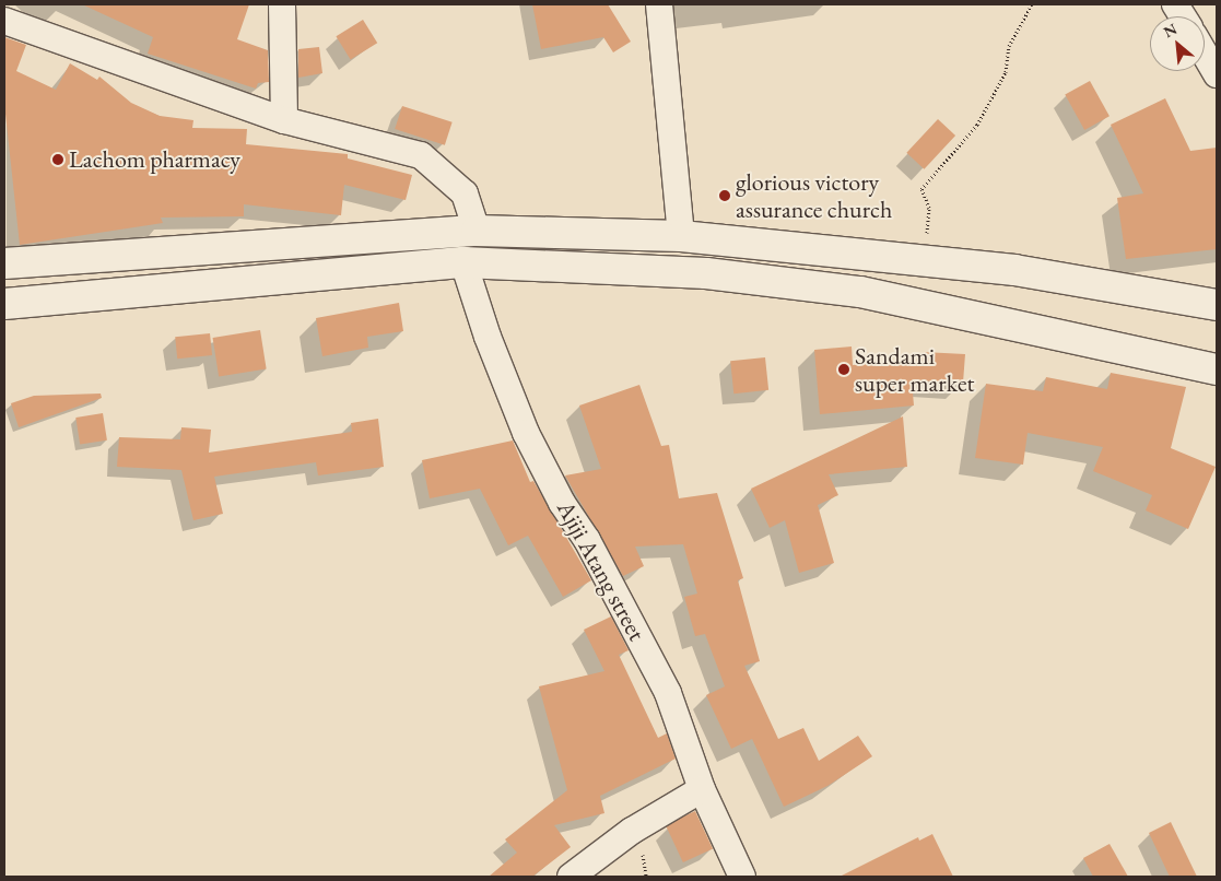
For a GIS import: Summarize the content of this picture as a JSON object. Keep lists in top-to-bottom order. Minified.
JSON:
{"streets":{"street":["Ajiji Atang street"]},"places":["Lachom pharmacy","glorious victory assurance church","Sandami super market"],"north":"top left"}
